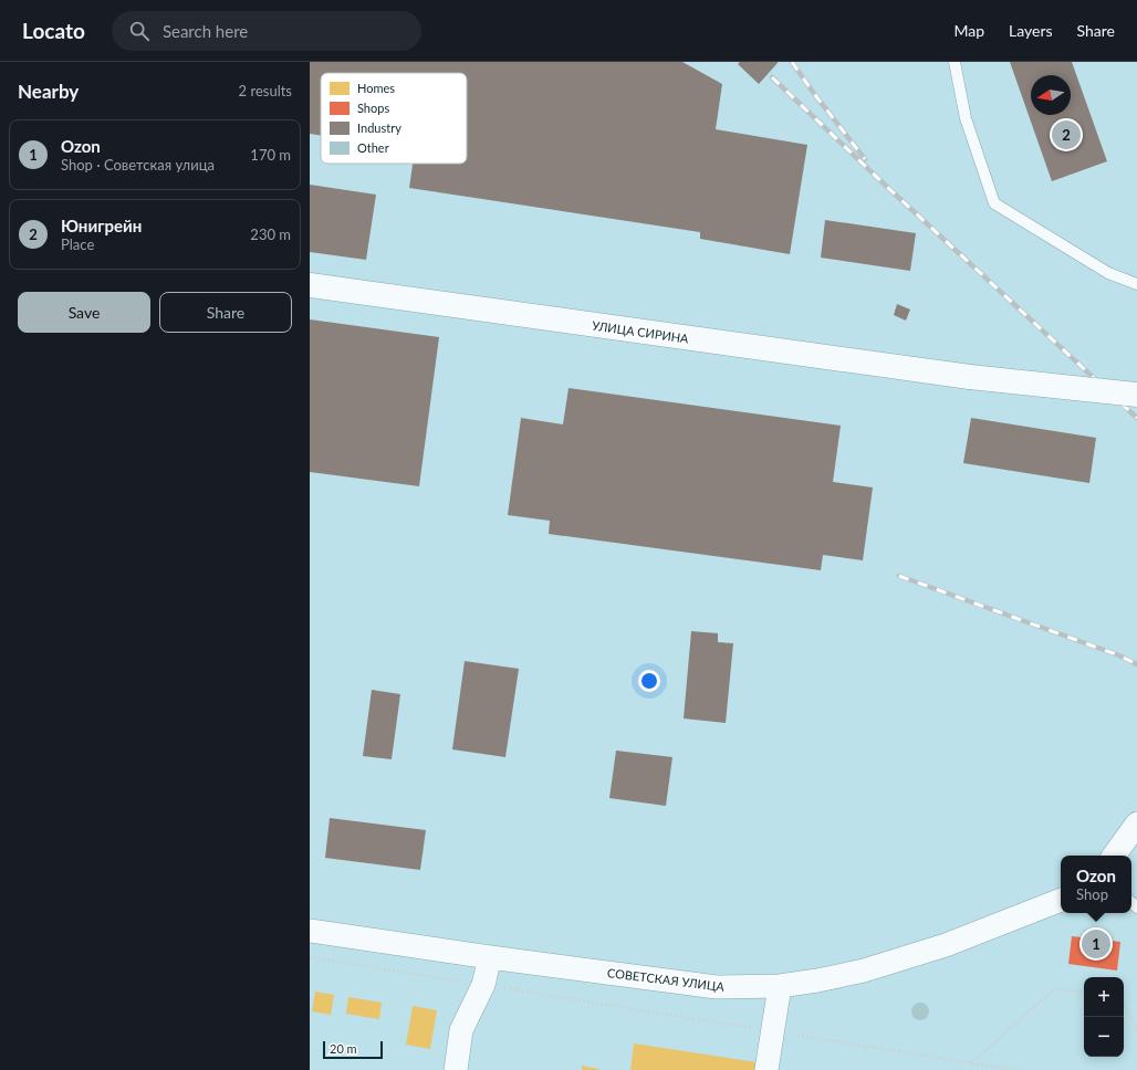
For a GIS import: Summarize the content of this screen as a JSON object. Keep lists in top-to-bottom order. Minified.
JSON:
{"streets":{"street":["УЛИЦА СИРИНА","СОВЕТСКАЯ УЛИЦА"]},"legend":["Homes","Shops","Industry","Other"],"scale_bar":"20 m","north":"left","page":{"header":"Locato","search":"Search here","nav":["Map","Layers","Share"],"heading":["Nearby","2 results"],"pins":["2","1"],"list":[{"mark":"1","name":"Ozon","note":"Shop · Советская улица","value":"170 m"},{"mark":"2","name":"Юнигрейн","note":"Place","value":"230 m"}],"buttons":["Save","Share"],"popup":["Ozon","Shop"],"map_buttons":["+","−"],"scale":"20 m"}}
